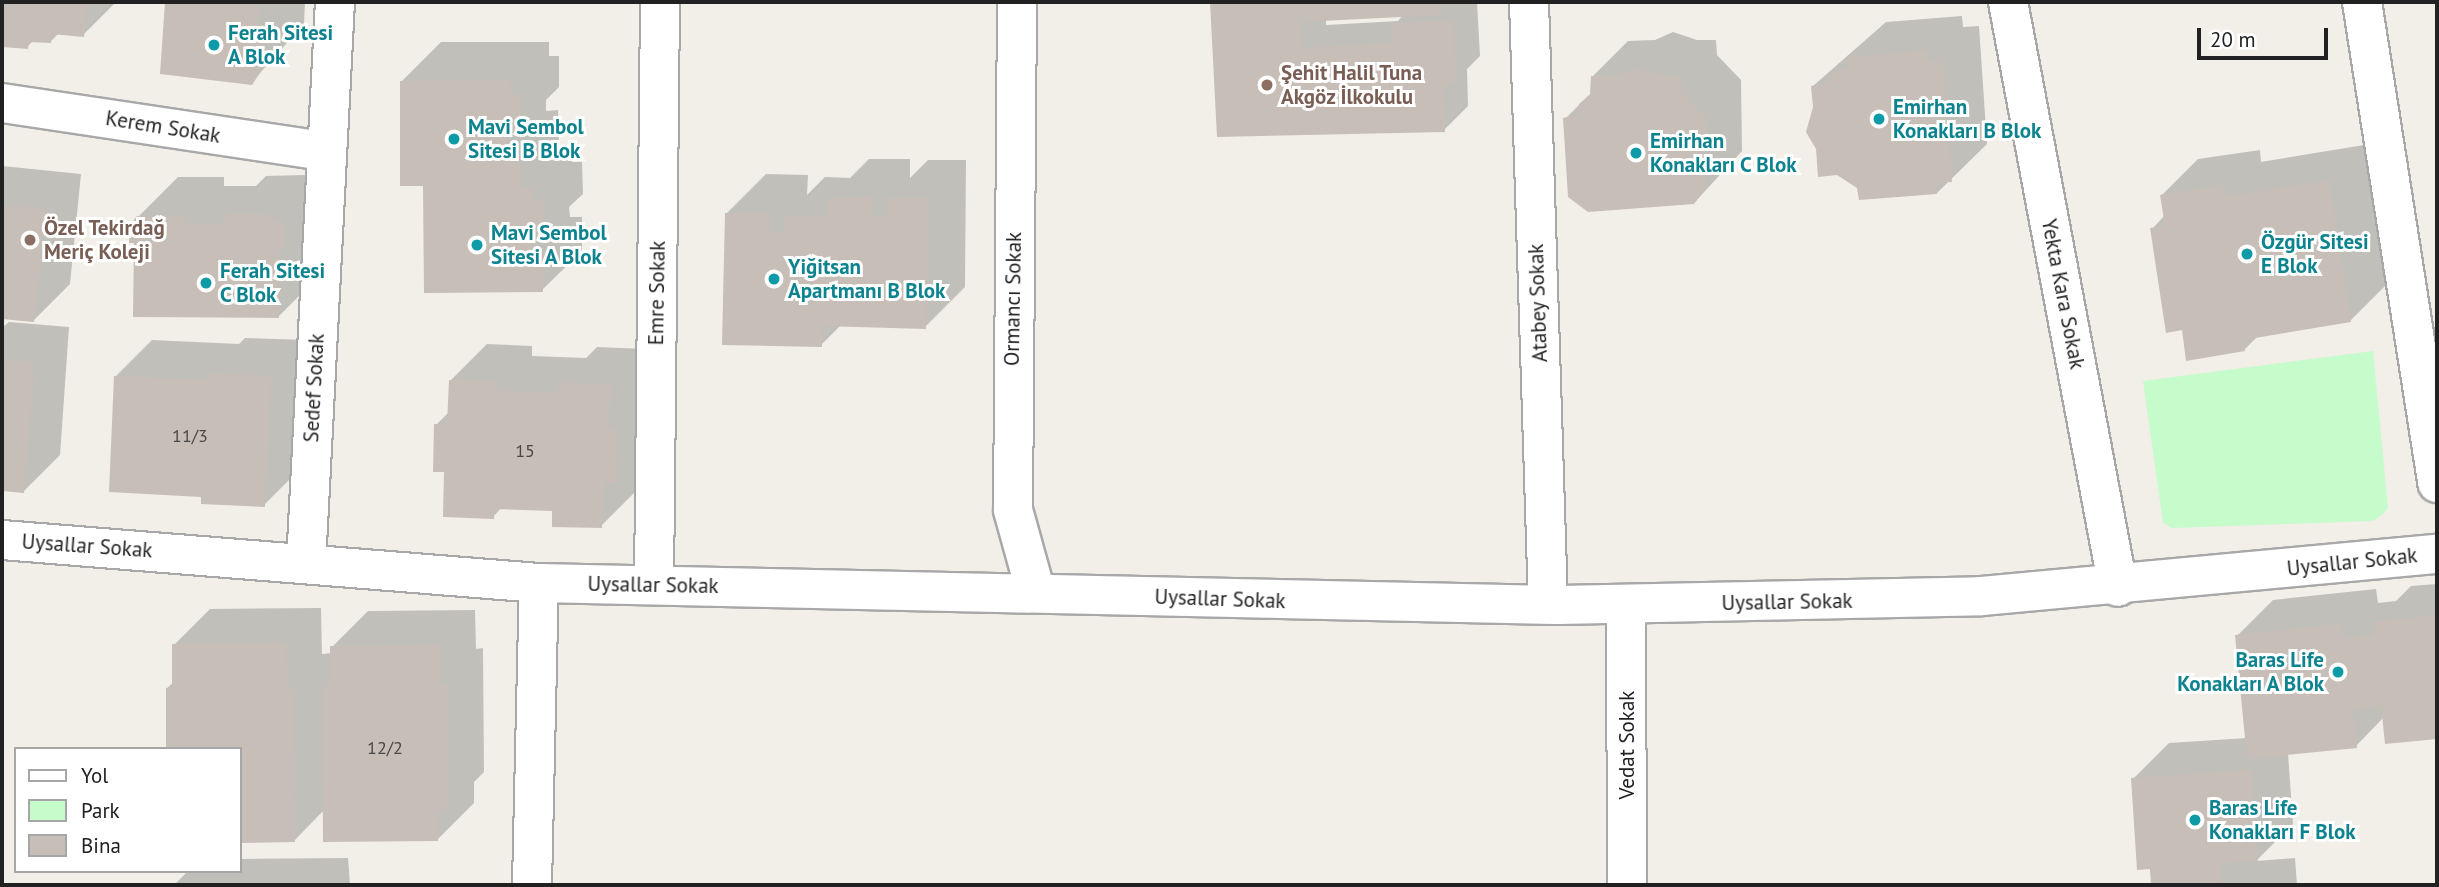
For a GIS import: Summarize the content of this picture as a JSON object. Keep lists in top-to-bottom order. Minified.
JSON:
{"streets":{"street":["Kerem Sokak","Emre Sokak","Yekta Kara Sokak","Ormancı Sokak","Atabey Sokak","Sedef Sokak","Uysallar Sokak","Vedat Sokak"]},"crossings":[["Kerem Sokak","Sedef Sokak"],["Emre Sokak","Uysallar Sokak"],["Yekta Kara Sokak","Uysallar Sokak"],["Ormancı Sokak","Uysallar Sokak"],["Atabey Sokak","Uysallar Sokak"],["Sedef Sokak","Uysallar Sokak"],["Uysallar Sokak","Vedat Sokak"]],"places":["Ferah Sitesi A Blok","Şehit Halil Tuna Akgöz İlkokulu","Emirhan Konakları B Blok","Mavi Sembol Sitesi B Blok","Emirhan Konakları C Blok","Özel Tekirdağ Meriç Koleji","Mavi Sembol Sitesi A Blok","Özgür Sitesi E Blok","Yiğitsan Apartmanı B Blok","Ferah Sitesi C Blok","Baras Life Konakları A Blok","Baras Life Konakları F Blok"],"house_numbers":["11/3","15","12/2"],"legend":["Yol","Park","Bina"],"scale_bar":"20 m"}
